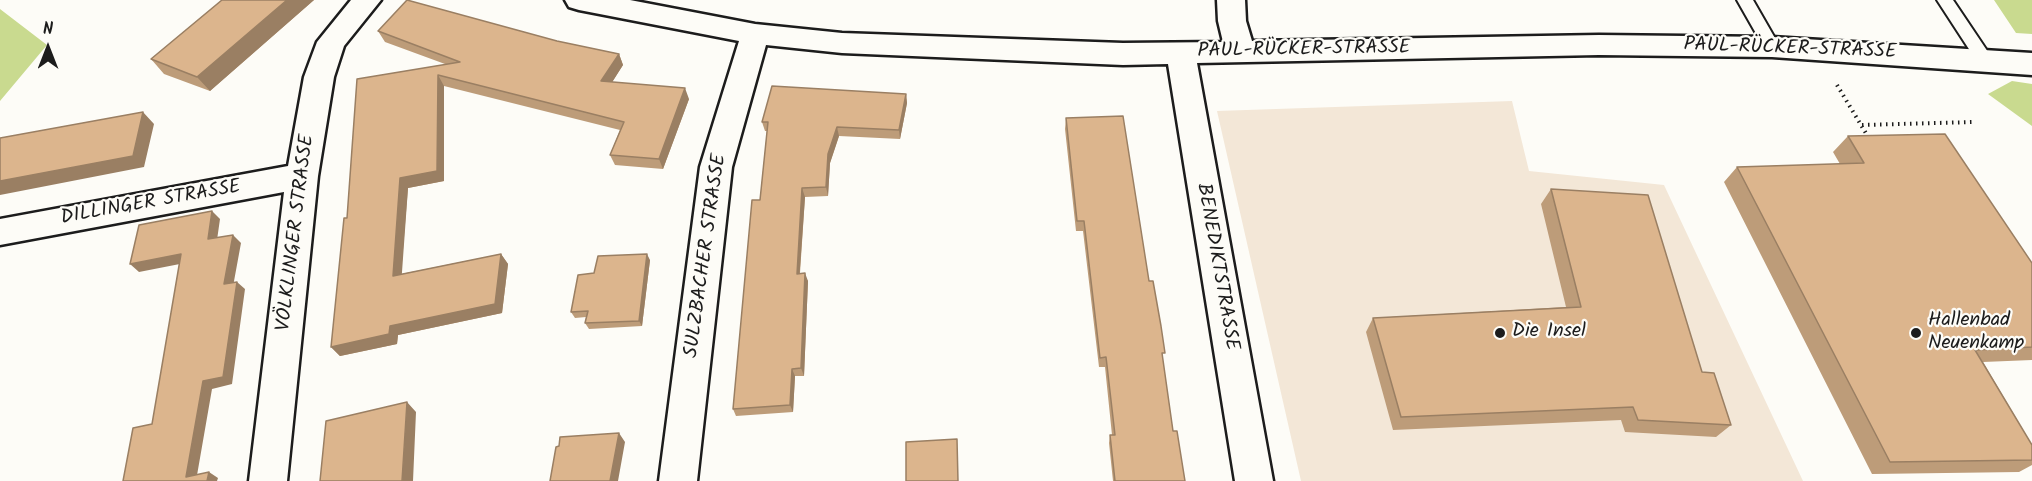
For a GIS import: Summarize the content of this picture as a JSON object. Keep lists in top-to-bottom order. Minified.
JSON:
{"streets":{"street":["PAUL-RÜCKER-STRASSE","DILLINGER STRASSE","VÖLKLINGER STRASSE","SULZBACHER STRASSE","BENEDIKTSTRASSE"]},"crossings":[["PAUL-RÜCKER-STRASSE","SULZBACHER STRASSE"],["PAUL-RÜCKER-STRASSE","BENEDIKTSTRASSE"],["DILLINGER STRASSE","VÖLKLINGER STRASSE"]],"places":["Die Insel","Hallenbad Neuenkamp"],"north":"top"}
